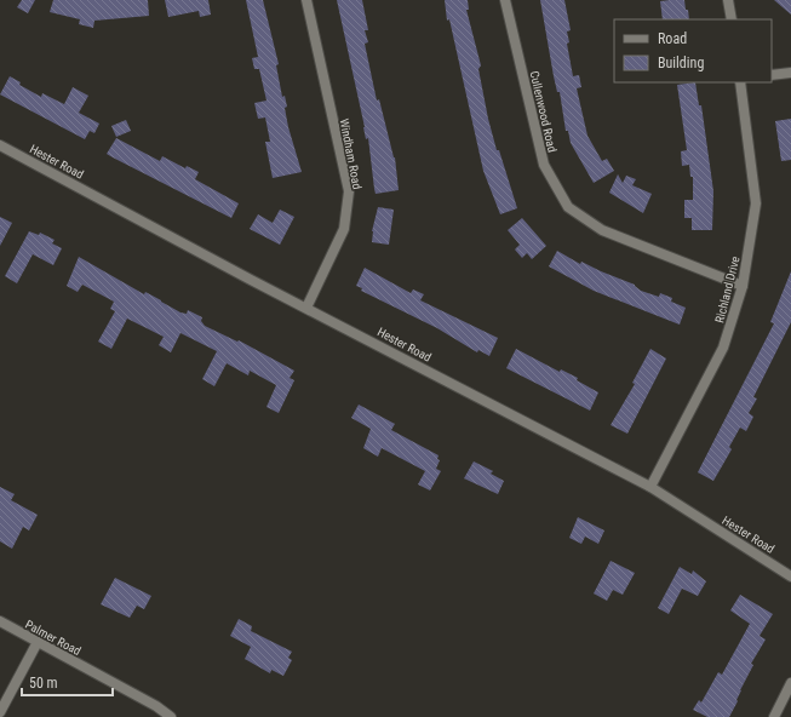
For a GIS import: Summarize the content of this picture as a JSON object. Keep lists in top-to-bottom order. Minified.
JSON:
{"streets":{"street":["Cullenwood Road","Windham Road","Hester Road","Richland Drive","Palmer Road"]},"crossings":[["Cullenwood Road","Richland Drive"],["Windham Road","Hester Road"],["Hester Road","Richland Drive"]],"legend":["Road","Building"],"scale_bar":"50 m"}
